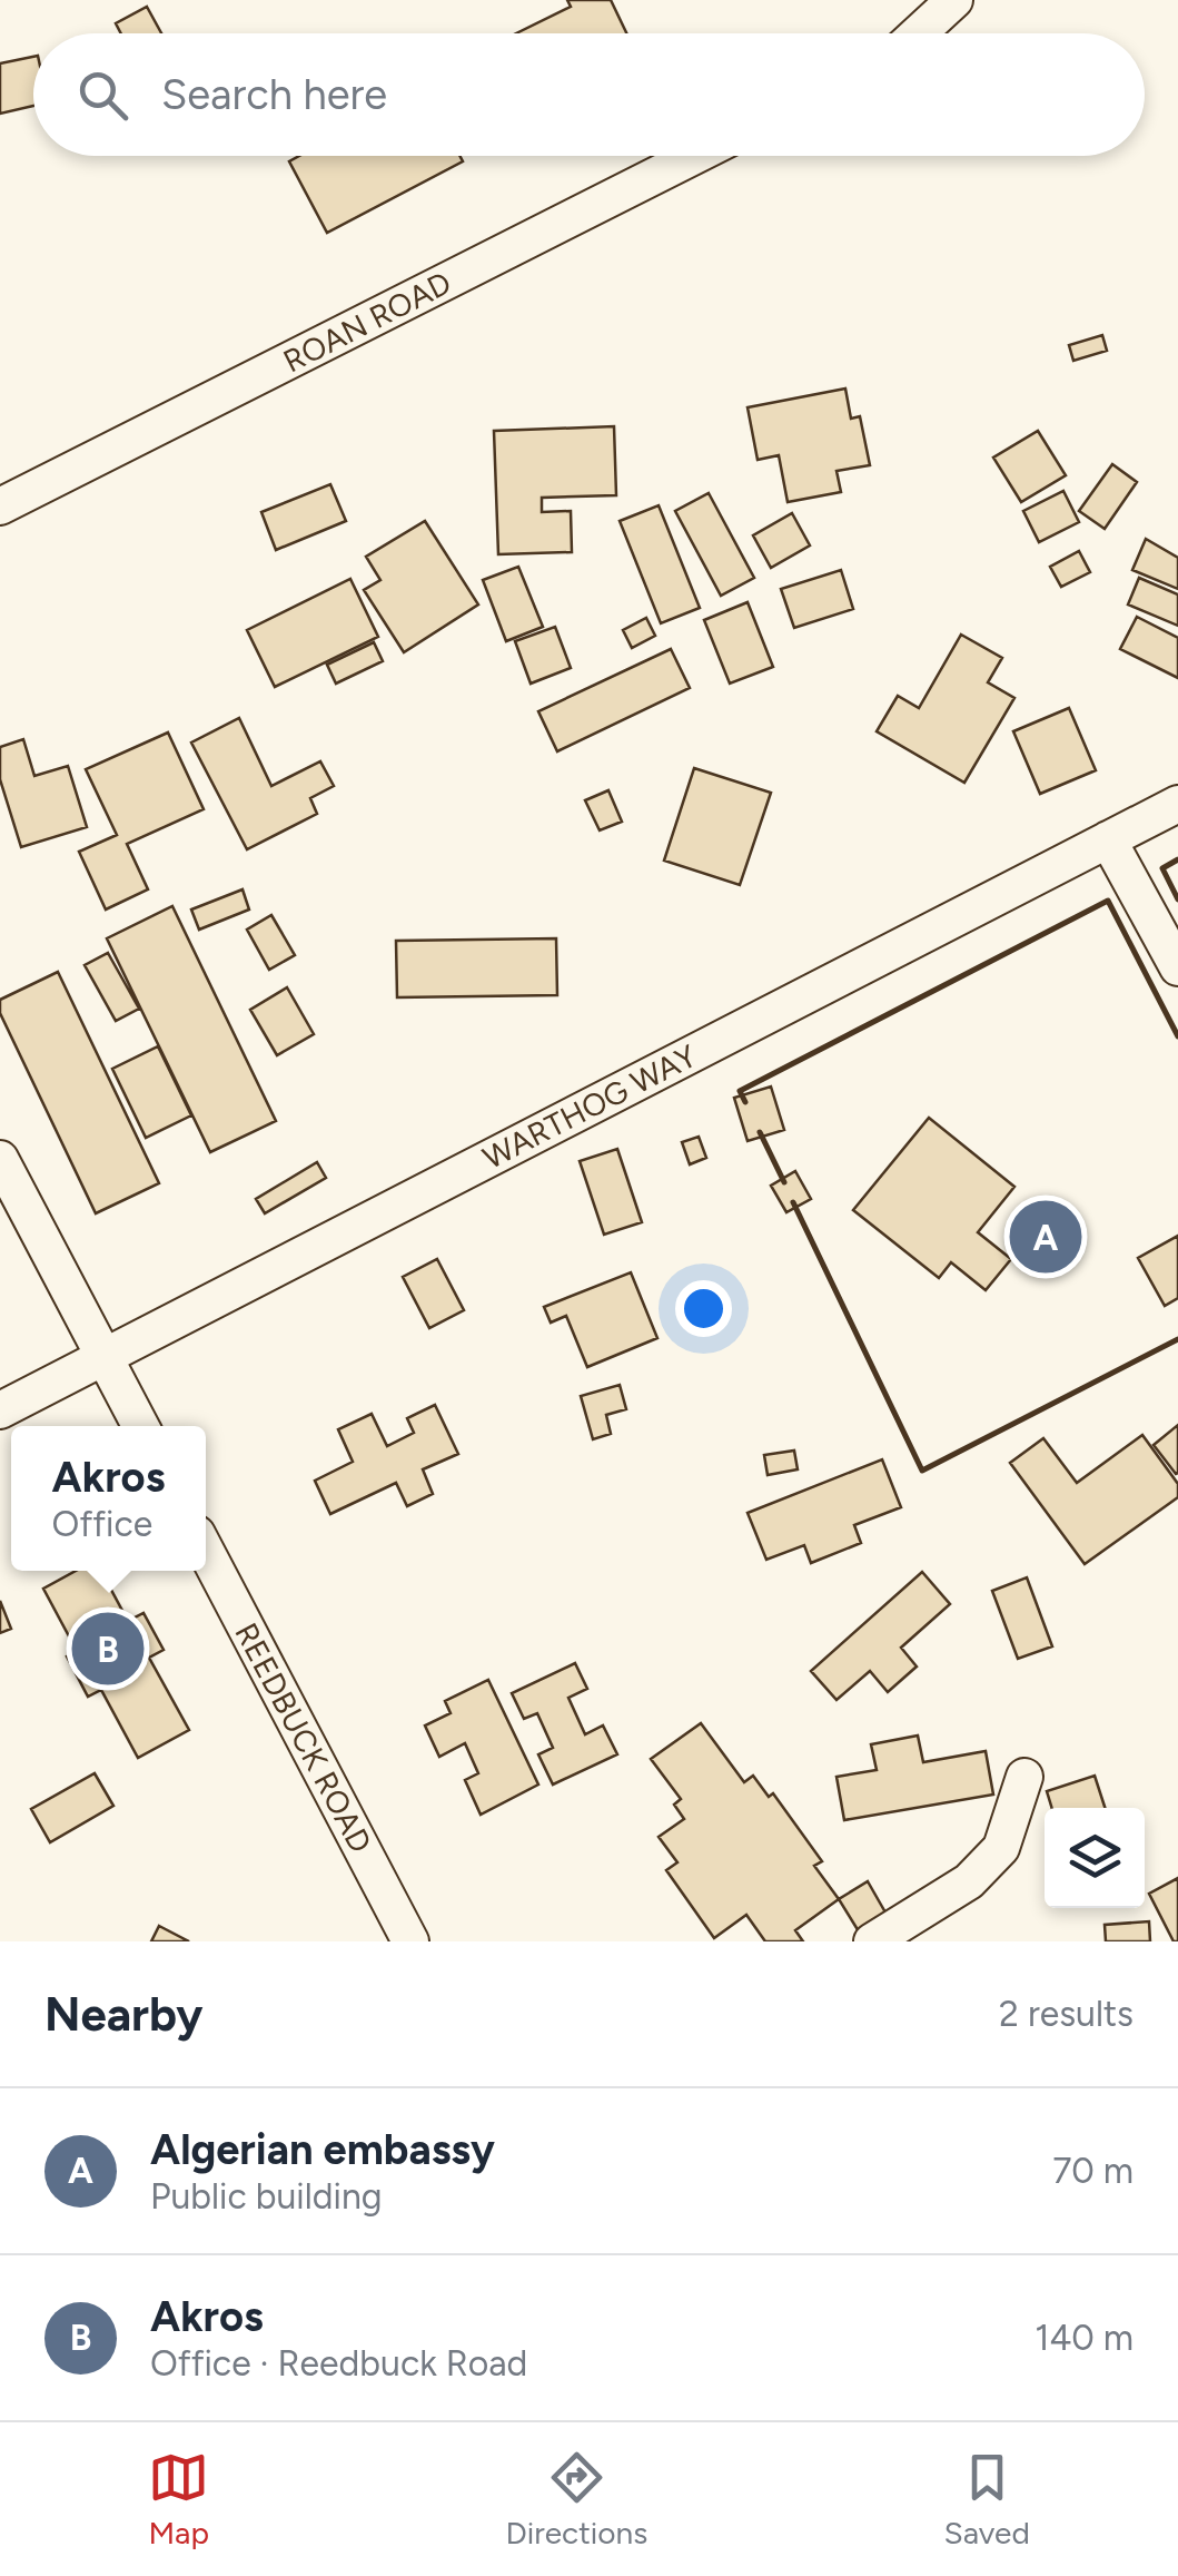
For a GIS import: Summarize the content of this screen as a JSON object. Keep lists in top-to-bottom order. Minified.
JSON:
{"streets":{"street":["ROAN ROAD","WARTHOG WAY","REEDBUCK ROAD"]},"page":{"search":"Search here","pins":["A","B"],"popup":["Akros","Office"],"heading":["Nearby","2 results"],"list":[{"mark":"A","name":"Algerian embassy","note":"Public building","value":"70 m"},{"mark":"B","name":"Akros","note":"Office · Reedbuck Road","value":"140 m"}],"nav":["Map","Directions","Saved"]}}
